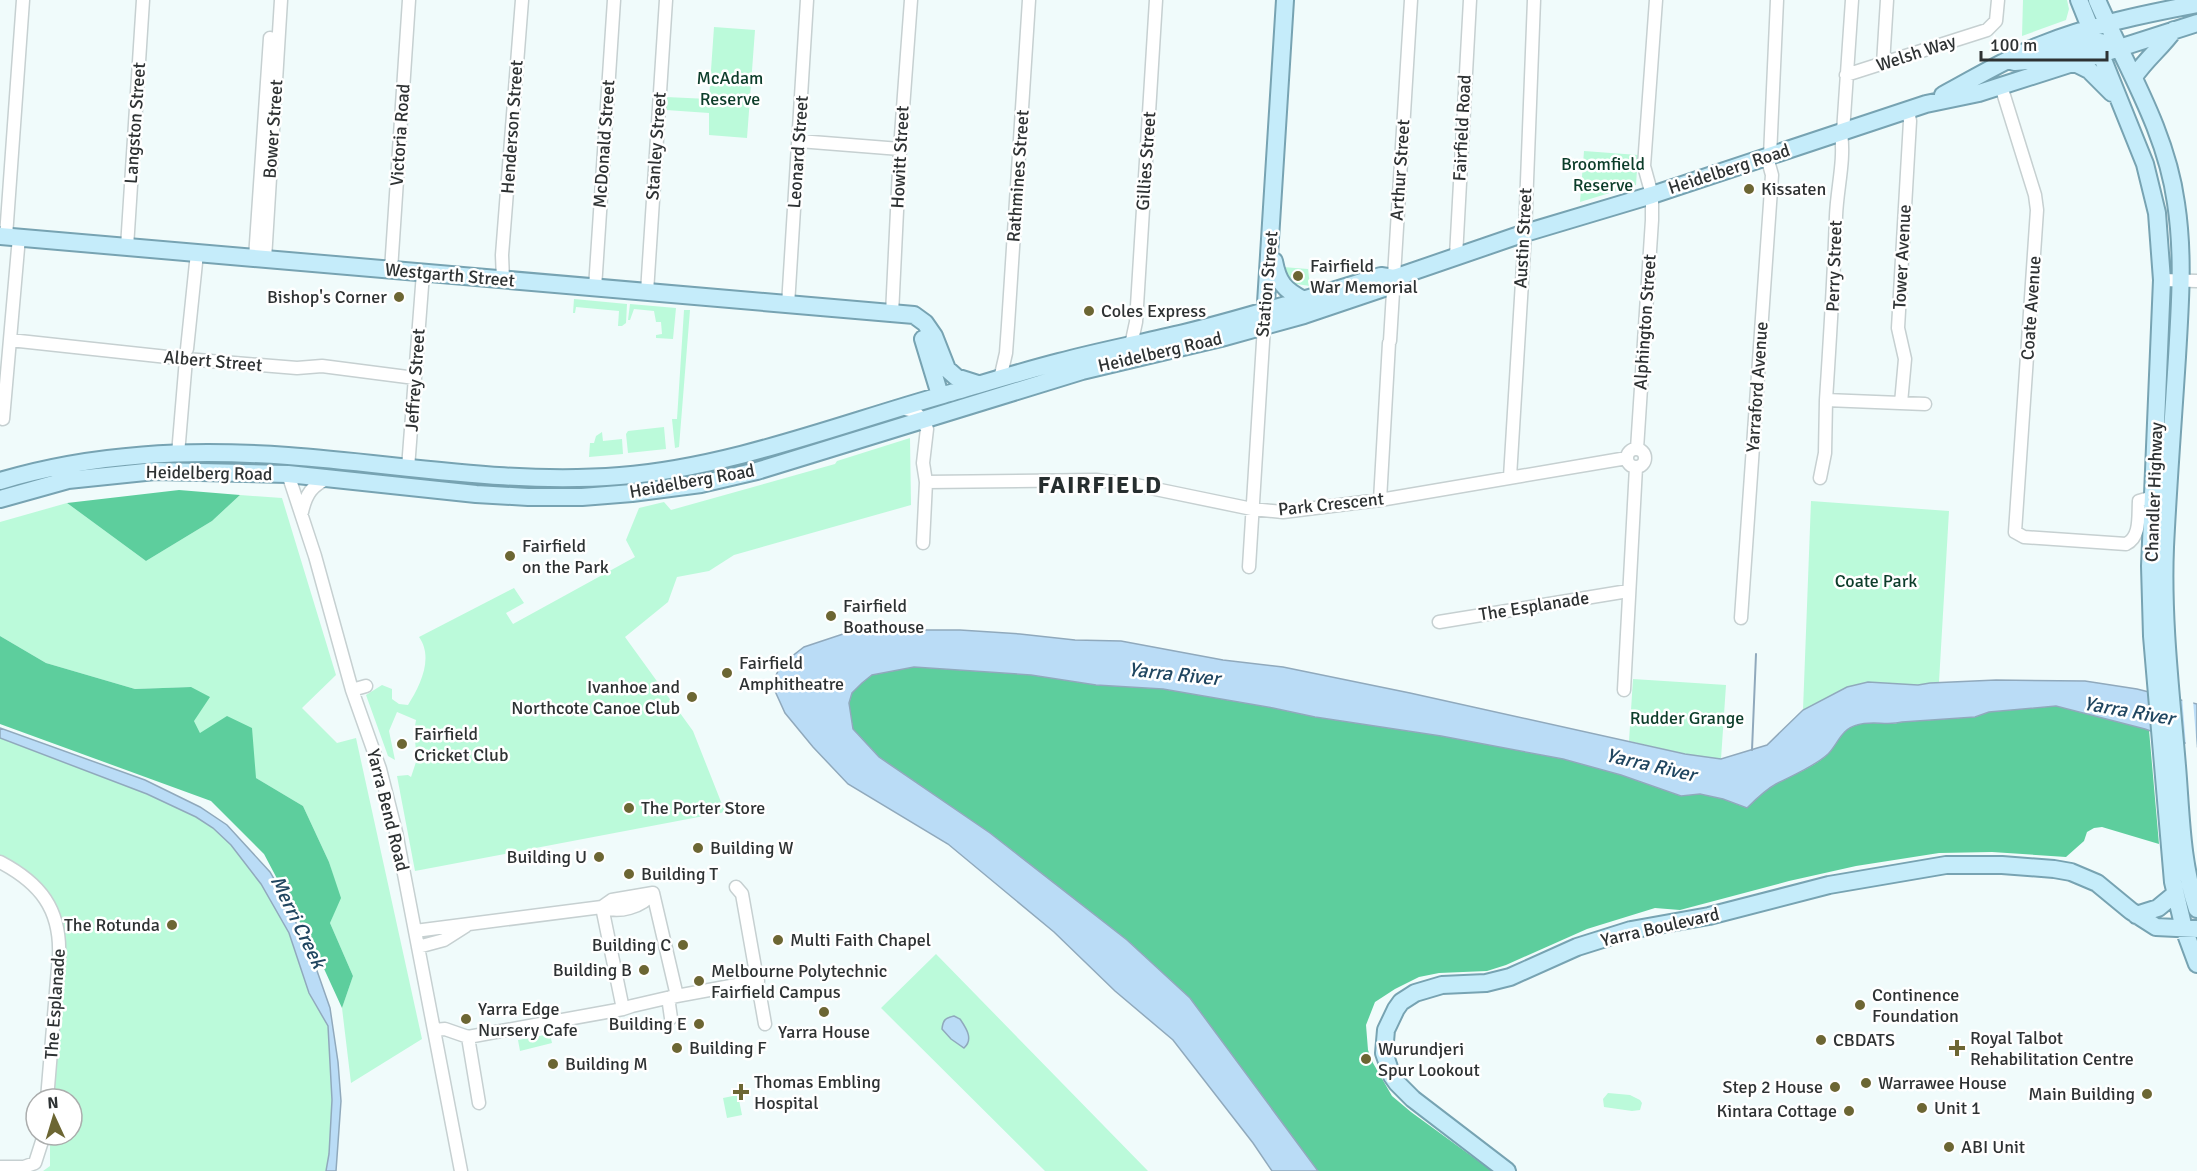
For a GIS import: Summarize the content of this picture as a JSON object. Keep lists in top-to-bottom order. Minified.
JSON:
{"streets":{"main road":["Heidelberg Road","Westgarth Street","Station Street","Jeffrey Street","Chandler Highway","Yarra Bend Road","Yarra Boulevard"],"street":["Welsh Way","Langston Street","Henderson Street","Fairfield Road","Bower Street","Victoria Road","McDonald Street","Stanley Street","Leonard Street","Howitt Street","Gillies Street","Arthur Street","Rathmines Street","Austin Street","Tower Avenue","Perry Street","Coate Avenue","Alphington Street","Albert Street","Yarraford Avenue","Park Crescent","The Esplanade"]},"crossings":[["Welsh Way","Perry Street"],["Langston Street","Westgarth Street"],["Henderson Street","Westgarth Street"],["Fairfield Road","Heidelberg Road"],["Bower Street","Westgarth Street"],["Victoria Road","Westgarth Street"],["McDonald Street","Westgarth Street"],["Stanley Street","Westgarth Street"],["Leonard Street","Westgarth Street"],["Howitt Street","Westgarth Street"],["Gillies Street","Heidelberg Road"],["Heidelberg Road","Arthur Street"],["Heidelberg Road","Rathmines Street"],["Heidelberg Road","Austin Street"],["Heidelberg Road","Tower Avenue"],["Heidelberg Road","Perry Street"],["Heidelberg Road","Station Street"],["Heidelberg Road","Coate Avenue"],["Heidelberg Road","Alphington Street"],["Heidelberg Road","Jeffrey Street"],["Heidelberg Road","Yarraford Avenue"],["Heidelberg Road","Chandler Highway"],["Heidelberg Road","Yarra Bend Road"],["Arthur Street","Park Crescent"],["Austin Street","Park Crescent"],["Westgarth Street","Jeffrey Street"],["Station Street","Park Crescent"],["Coate Avenue","Chandler Highway"],["Alphington Street","Park Crescent"],["Albert Street","Jeffrey Street"],["Chandler Highway","Yarra Boulevard"]],"districts":["FAIRFIELD"],"water":["Yarra River","Merri Creek"],"parks":["McAdam Reserve","Broomfield Reserve","Coate Park","Rudder Grange"],"places":{"other":["Kissaten","Fairfield War Memorial","Bishop's Corner","Coles Express","Fairfield on the Park","Fairfield Boathouse","Fairfield Amphitheatre","Ivanhoe and Northcote Canoe Club","Fairfield Cricket Club","The Porter Store","Building W","Building U","Building T","The Rotunda","Multi Faith Chapel","Building C","Building B","Melbourne Polytechnic Fairfield Campus","Continence Foundation","Yarra House","Yarra Edge Nursery Cafe","Building E","CBDATS","Building F","Wurundjeri Spur Lookout","Building M","Warrawee House","Step 2 House","Main Building","Unit 1","Kintara Cottage","ABI Unit"],"health":["Royal Talbot Rehabilitation Centre","Thomas Embling Hospital"]},"scale_bar":"100 m","north":"top"}
